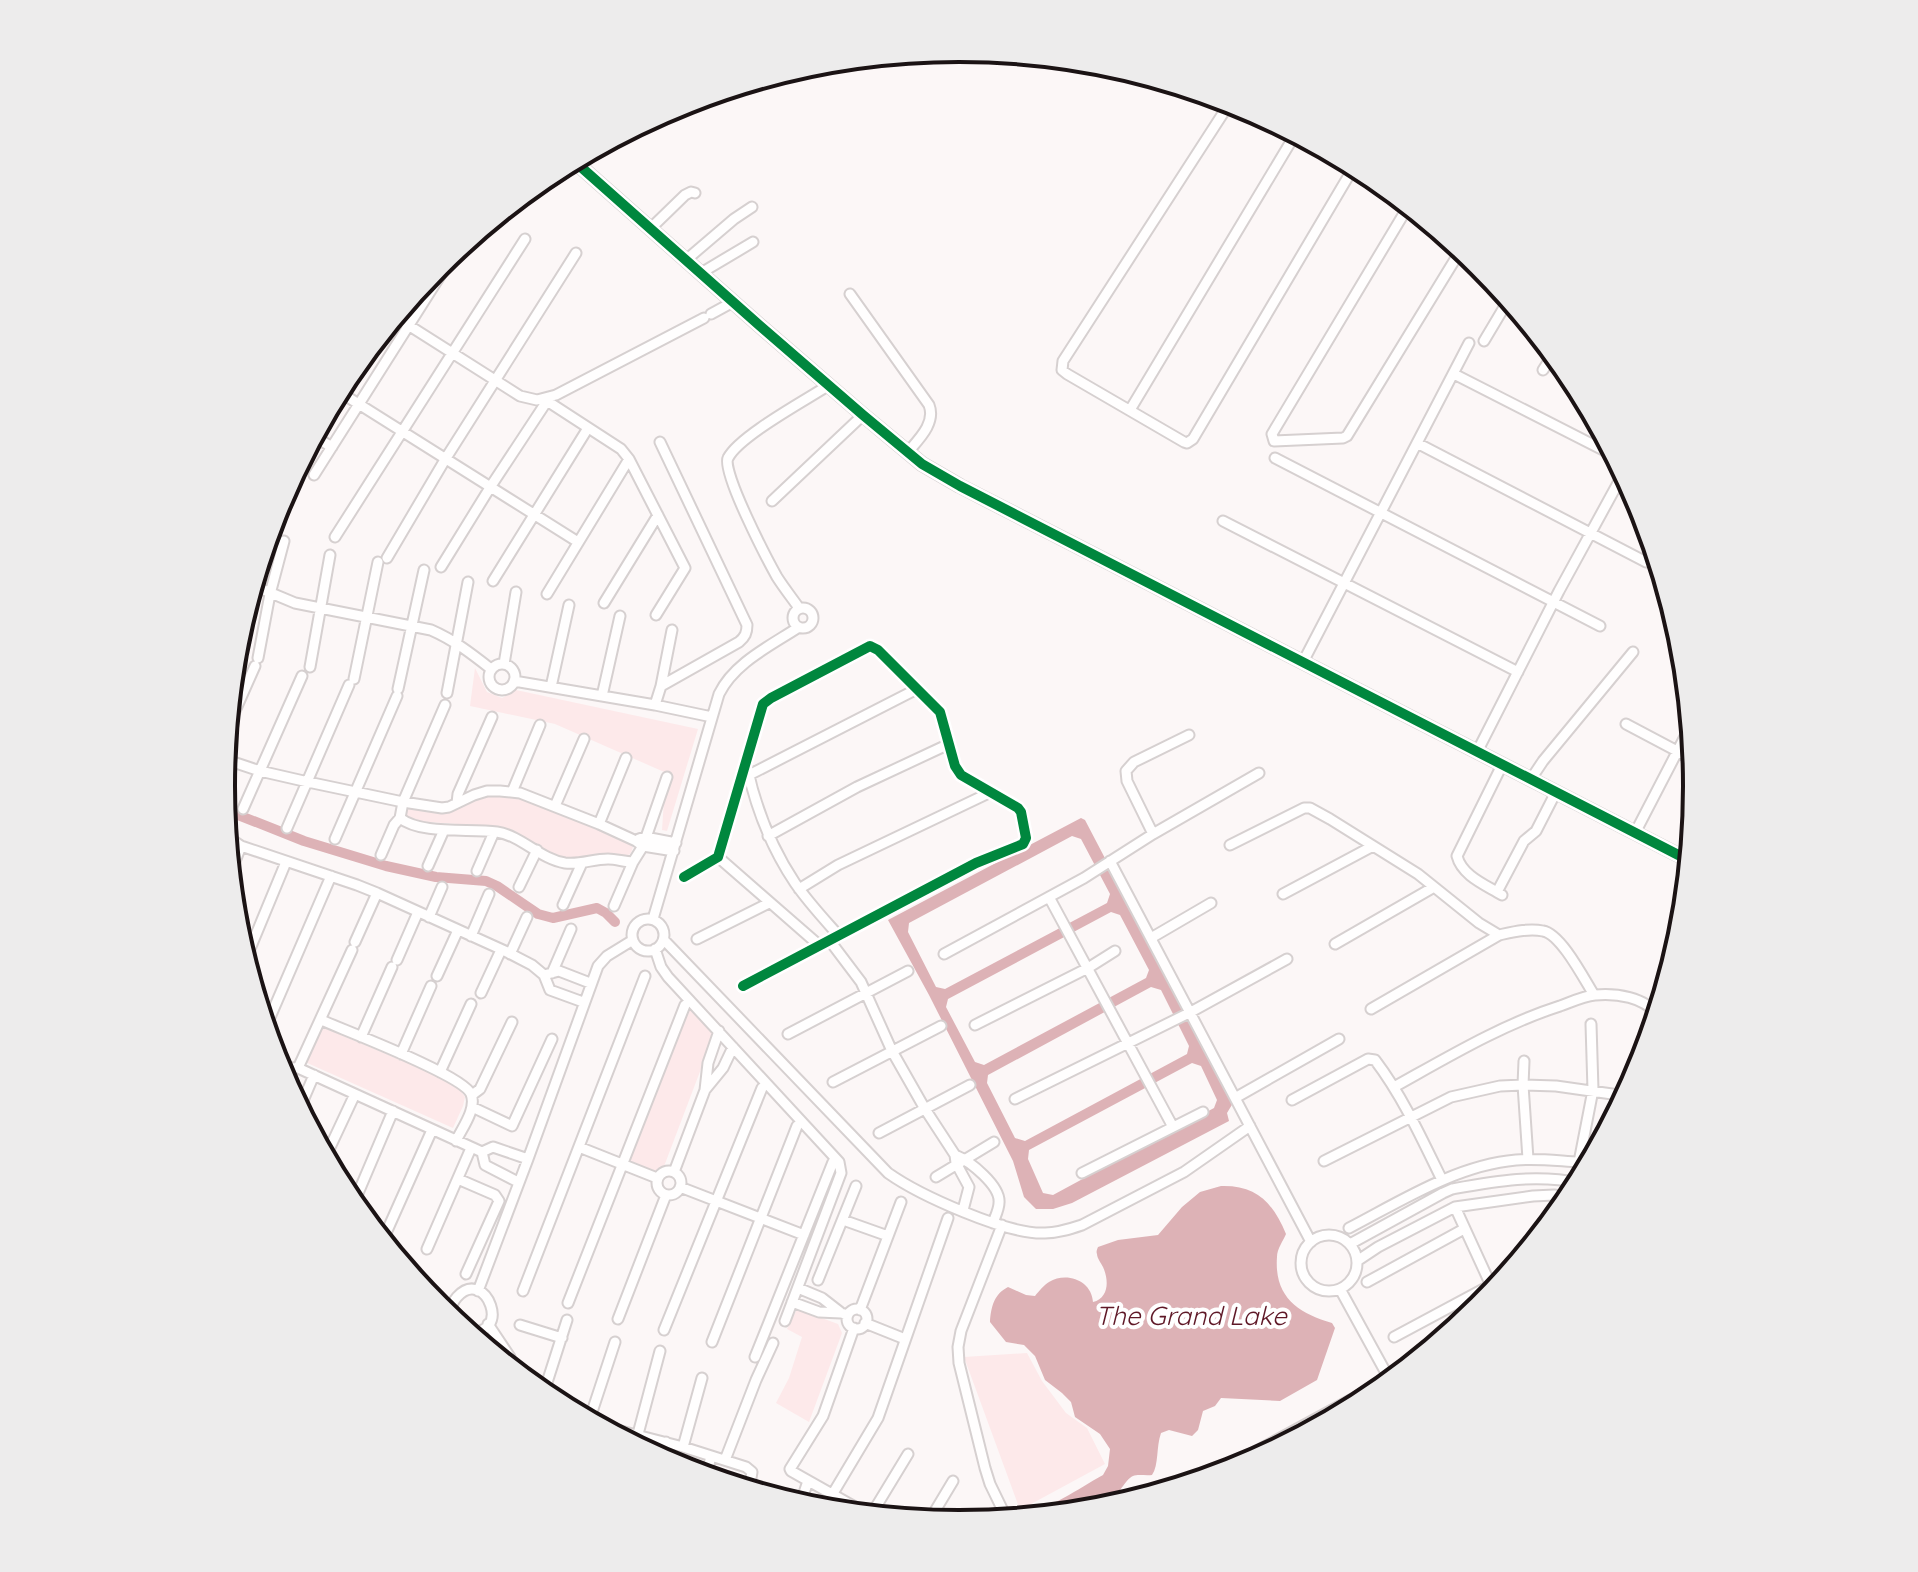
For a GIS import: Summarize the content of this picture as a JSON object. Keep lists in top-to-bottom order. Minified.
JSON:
{"water":["The Grand Lake"]}
